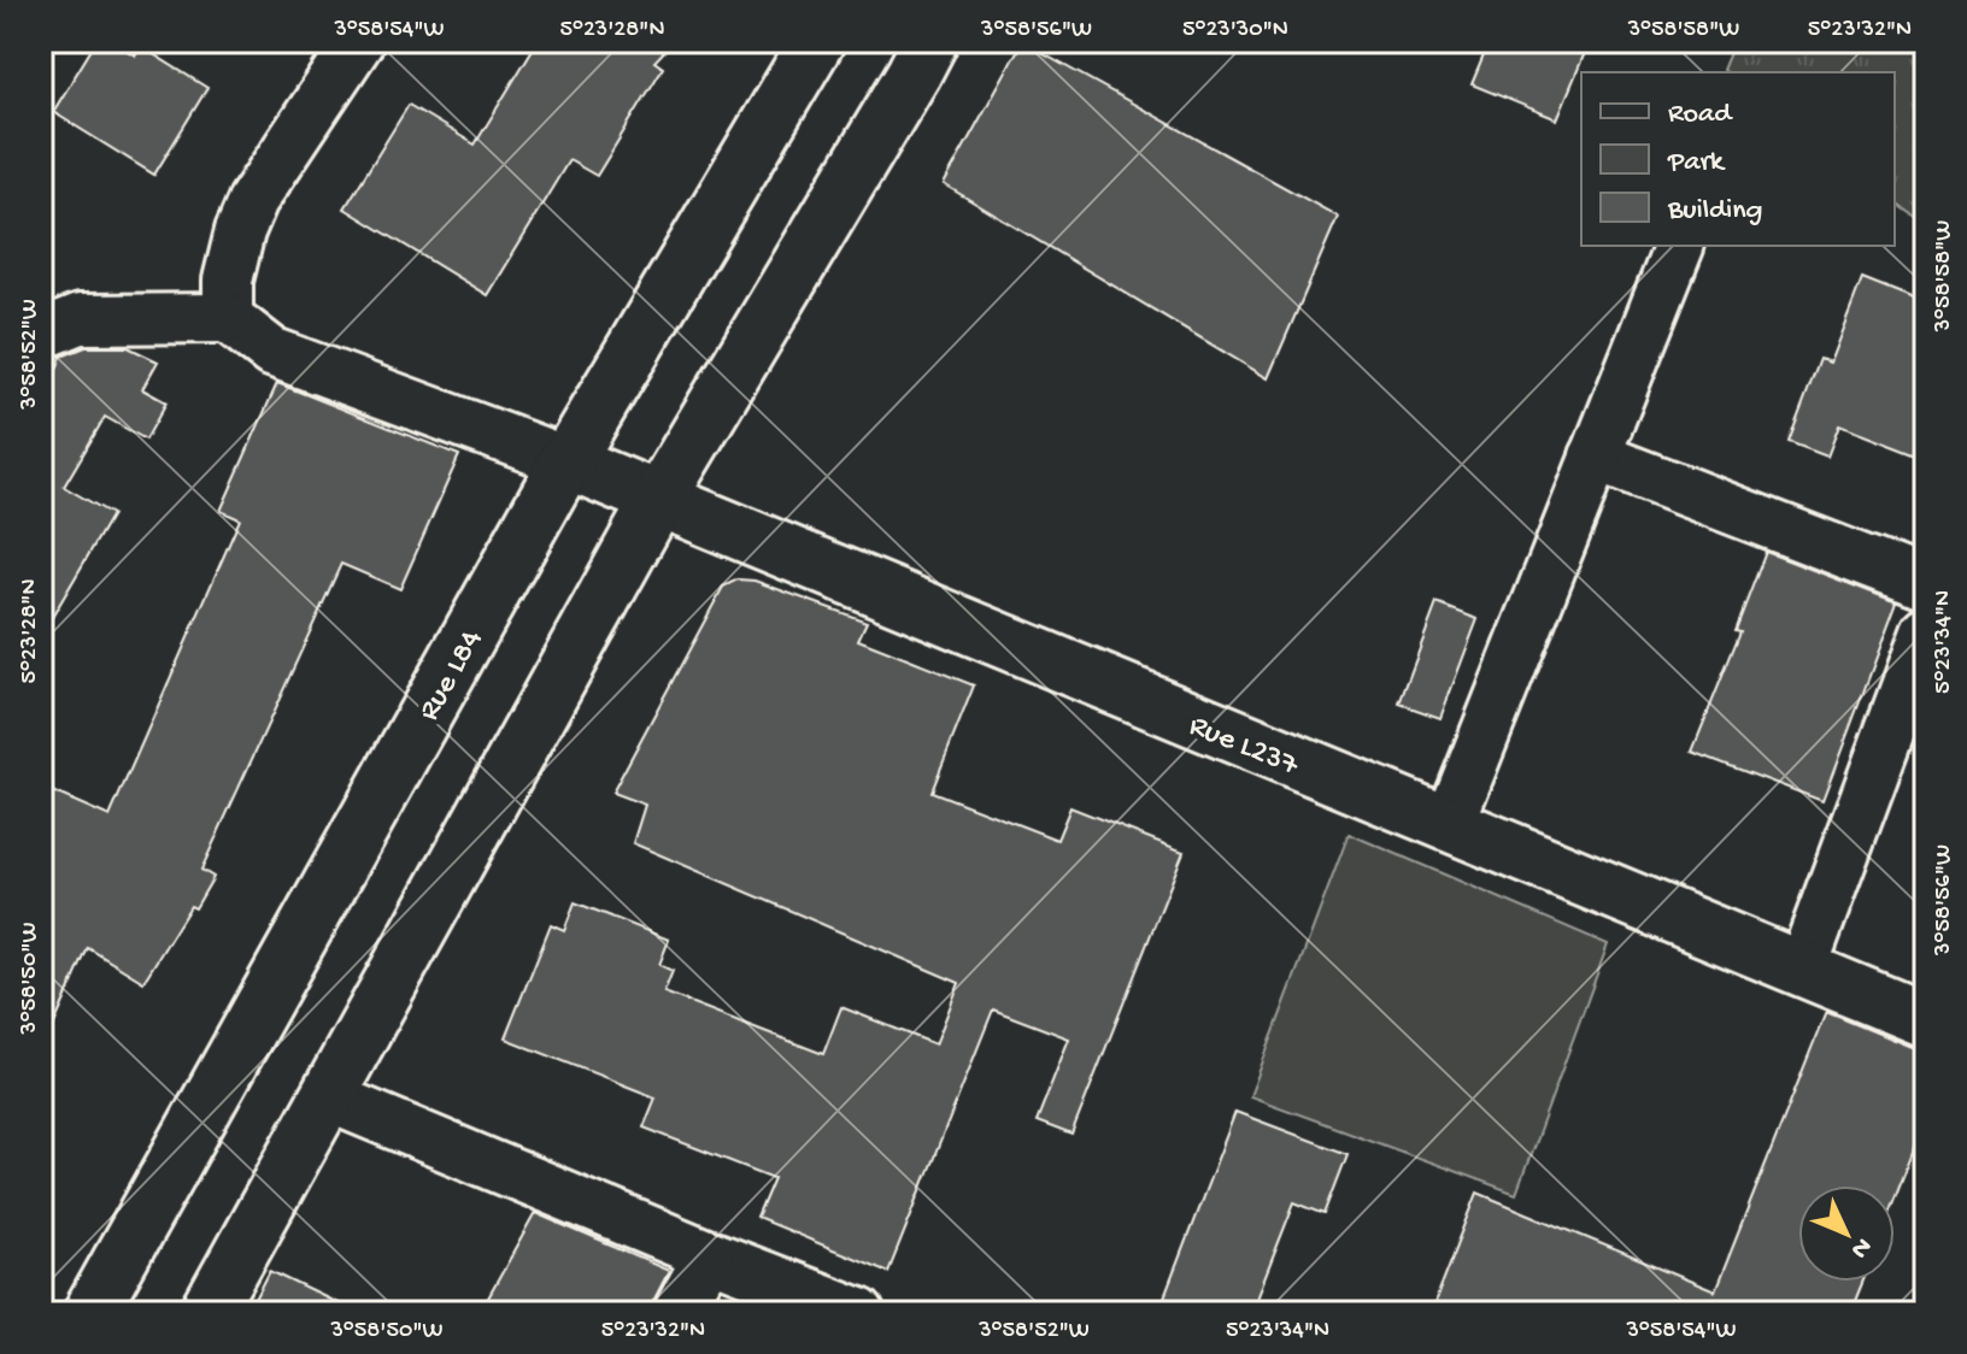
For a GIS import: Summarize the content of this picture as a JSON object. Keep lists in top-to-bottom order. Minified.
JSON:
{"streets":{"main road":["Rue L84","Rue L237"]},"crossings":[["Rue L84","Rue L237"]],"legend":["Road","Park","Building"],"north":"bottom right","coordinates":["3°58'54\"W","5°23'28\"N","3°58'56\"W","5°23'30\"N","3°58'58\"W","5°23'32\"N","3°58'52\"W","5°23'34\"N","3°58'50\"W"]}
